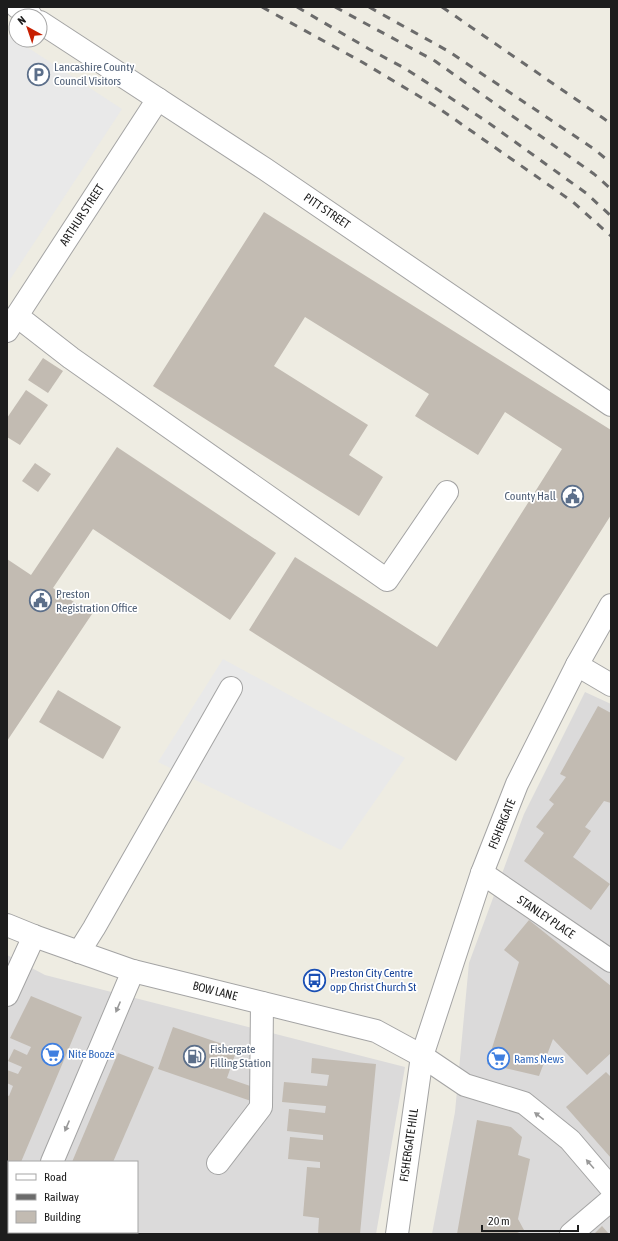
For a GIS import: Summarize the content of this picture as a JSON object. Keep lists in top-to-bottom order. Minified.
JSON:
{"streets":{"street":["PITT STREET","ARTHUR STREET","FISHERGATE","STANLEY PLACE","BOW LANE","FISHERGATE HILL"]},"crossings":[["PITT STREET","ARTHUR STREET"],["FISHERGATE","STANLEY PLACE"],["FISHERGATE","BOW LANE"],["FISHERGATE","FISHERGATE HILL"],["BOW LANE","FISHERGATE HILL"]],"places":{"parking":["Lancashire County Council Visitors"],"public building":["County Hall","Preston Registration Office"],"bus stop":["Preston City Centre opp Christ Church St"],"supermarket":["Nite Booze","Rams News"],"fuel station":["Fishergate Filling Station"]},"legend":["Road","Railway","Building"],"scale_bar":"20 m","north":"top left"}
